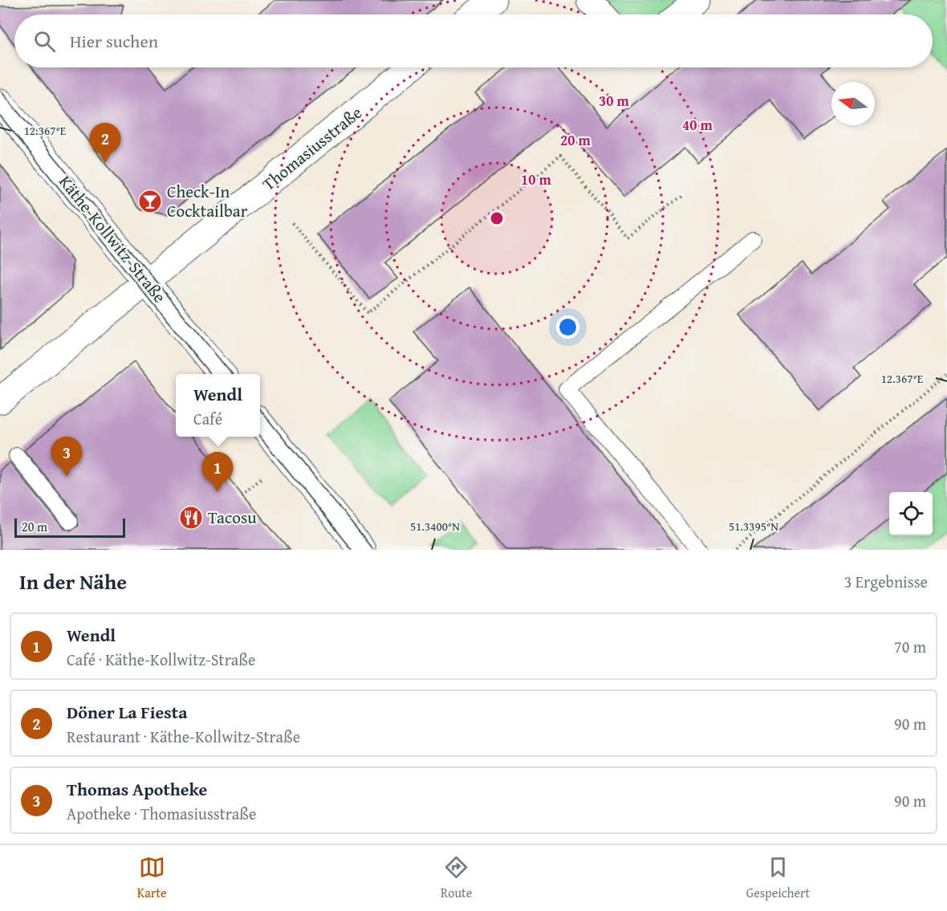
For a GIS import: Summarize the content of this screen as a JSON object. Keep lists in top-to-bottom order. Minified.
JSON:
{"streets":{"street":["Thomasiusstraße","Käthe-Kollwitz-Straße"]},"crossings":[["Thomasiusstraße","Käthe-Kollwitz-Straße"]],"places":{"bar":["Check-In Cocktailbar"],"restaurant":["Tacosu"]},"scale_bar":"20 m","north":"left","page":{"search":"Hier suchen","pins":["2","3","1"],"popup":["Wendl","Café"],"scale":"20 m","heading":["In der Nähe","3 Ergebnisse"],"list":[{"mark":"1","name":"Wendl","note":"Café · Käthe-Kollwitz-Straße","value":"70 m"},{"mark":"2","name":"Döner La Fiesta","note":"Restaurant · Käthe-Kollwitz-Straße","value":"90 m"},{"mark":"3","name":"Thomas Apotheke","note":"Apotheke · Thomasiusstraße","value":"90 m"}],"nav":["Karte","Route","Gespeichert"]},"coordinates":["12.367°E","51.3400°N","51.3395°N"],"rings":["30 m","40 m","20 m","10 m"]}
